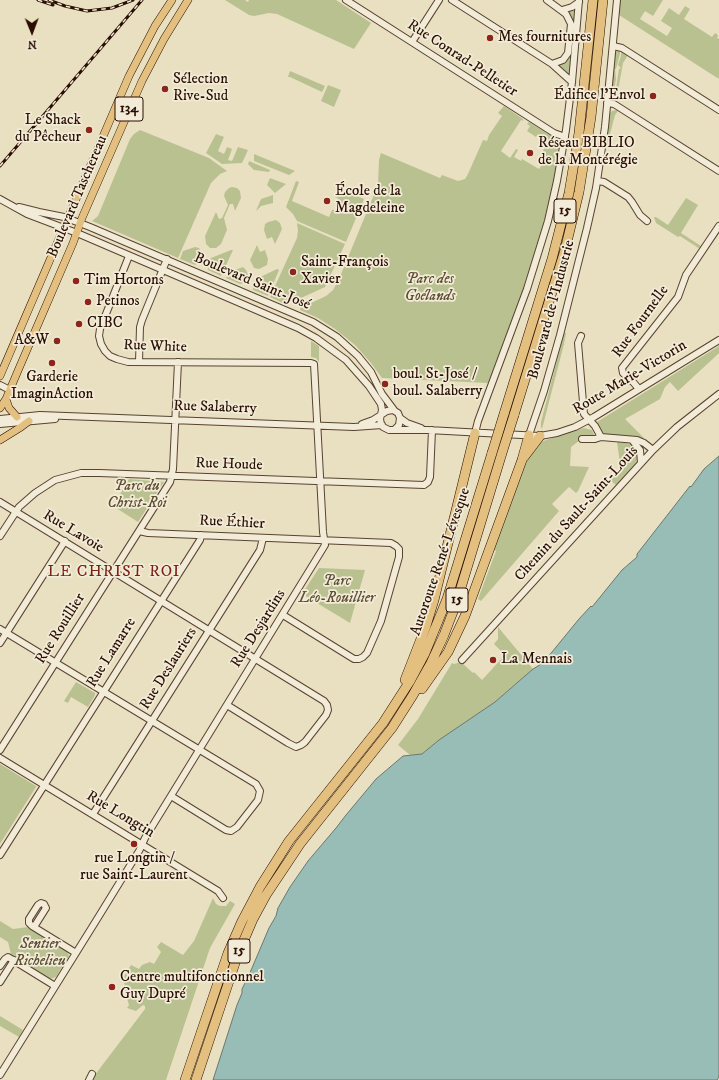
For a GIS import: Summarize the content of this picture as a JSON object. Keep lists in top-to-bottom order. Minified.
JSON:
{"streets":{"highway":["15","Autoroute René-Lévesque"],"main road":["134","Boulevard Taschereau"],"street":["Rue Conrad-Pelletier","Boulevard Saint-José","Boulevard de l'Industrie","Rue Fournelle","Rue White","Route Marie-Victorin","Rue Salaberry","Rue Houde","Chemin du Sault-Saint-Louis","Rue Éthier","Rue Lavoie","Rue Rouillier","Rue Desjardins","Rue Lamarre","Rue Deslauriers","Rue Longtin"]},"crossings":[["Boulevard Taschereau","Boulevard Saint-José"],["Boulevard Saint-José","Rue White"],["Boulevard Saint-José","Rue Salaberry"],["Boulevard de l'Industrie","Route Marie-Victorin"],["Rue Fournelle","Route Marie-Victorin"],["Rue White","Rue Salaberry"],["Rue White","Rue Rouillier"],["Rue Salaberry","Rue Rouillier"],["Rue Houde","Rue Lavoie"],["Rue Houde","Rue Rouillier"],["Rue Éthier","Rue Rouillier"],["Rue Éthier","Rue Desjardins"],["Rue Éthier","Rue Lamarre"],["Rue Éthier","Rue Deslauriers"],["Rue Lavoie","Rue Rouillier"],["Rue Lavoie","Rue Desjardins"],["Rue Lavoie","Rue Lamarre"],["Rue Lavoie","Rue Deslauriers"],["Rue Desjardins","Rue Longtin"],["Rue Lamarre","Rue Longtin"],["Rue Deslauriers","Rue Longtin"]],"districts":["LE CHRIST ROI"],"parks":["Parc des Goélands","Parc du Christ-Roi","Parc Léo-Rouillier","Sentier Richelieu"],"places":["Mes fournitures","Sélection Rive-Sud","Édifice l'Envol","Le Shack du Pêcheur","Réseau BIBLIO de la Montérégie","École de la Magdeleine","Saint-François Xavier","Tim Hortons","Petinos","CIBC","A&W","Garderie ImaginAction","boul. St-José / boul. Salaberry","La Mennais","rue Longtin / rue Saint-Laurent","Centre multifonctionnel Guy Dupré"],"north":"bottom"}
